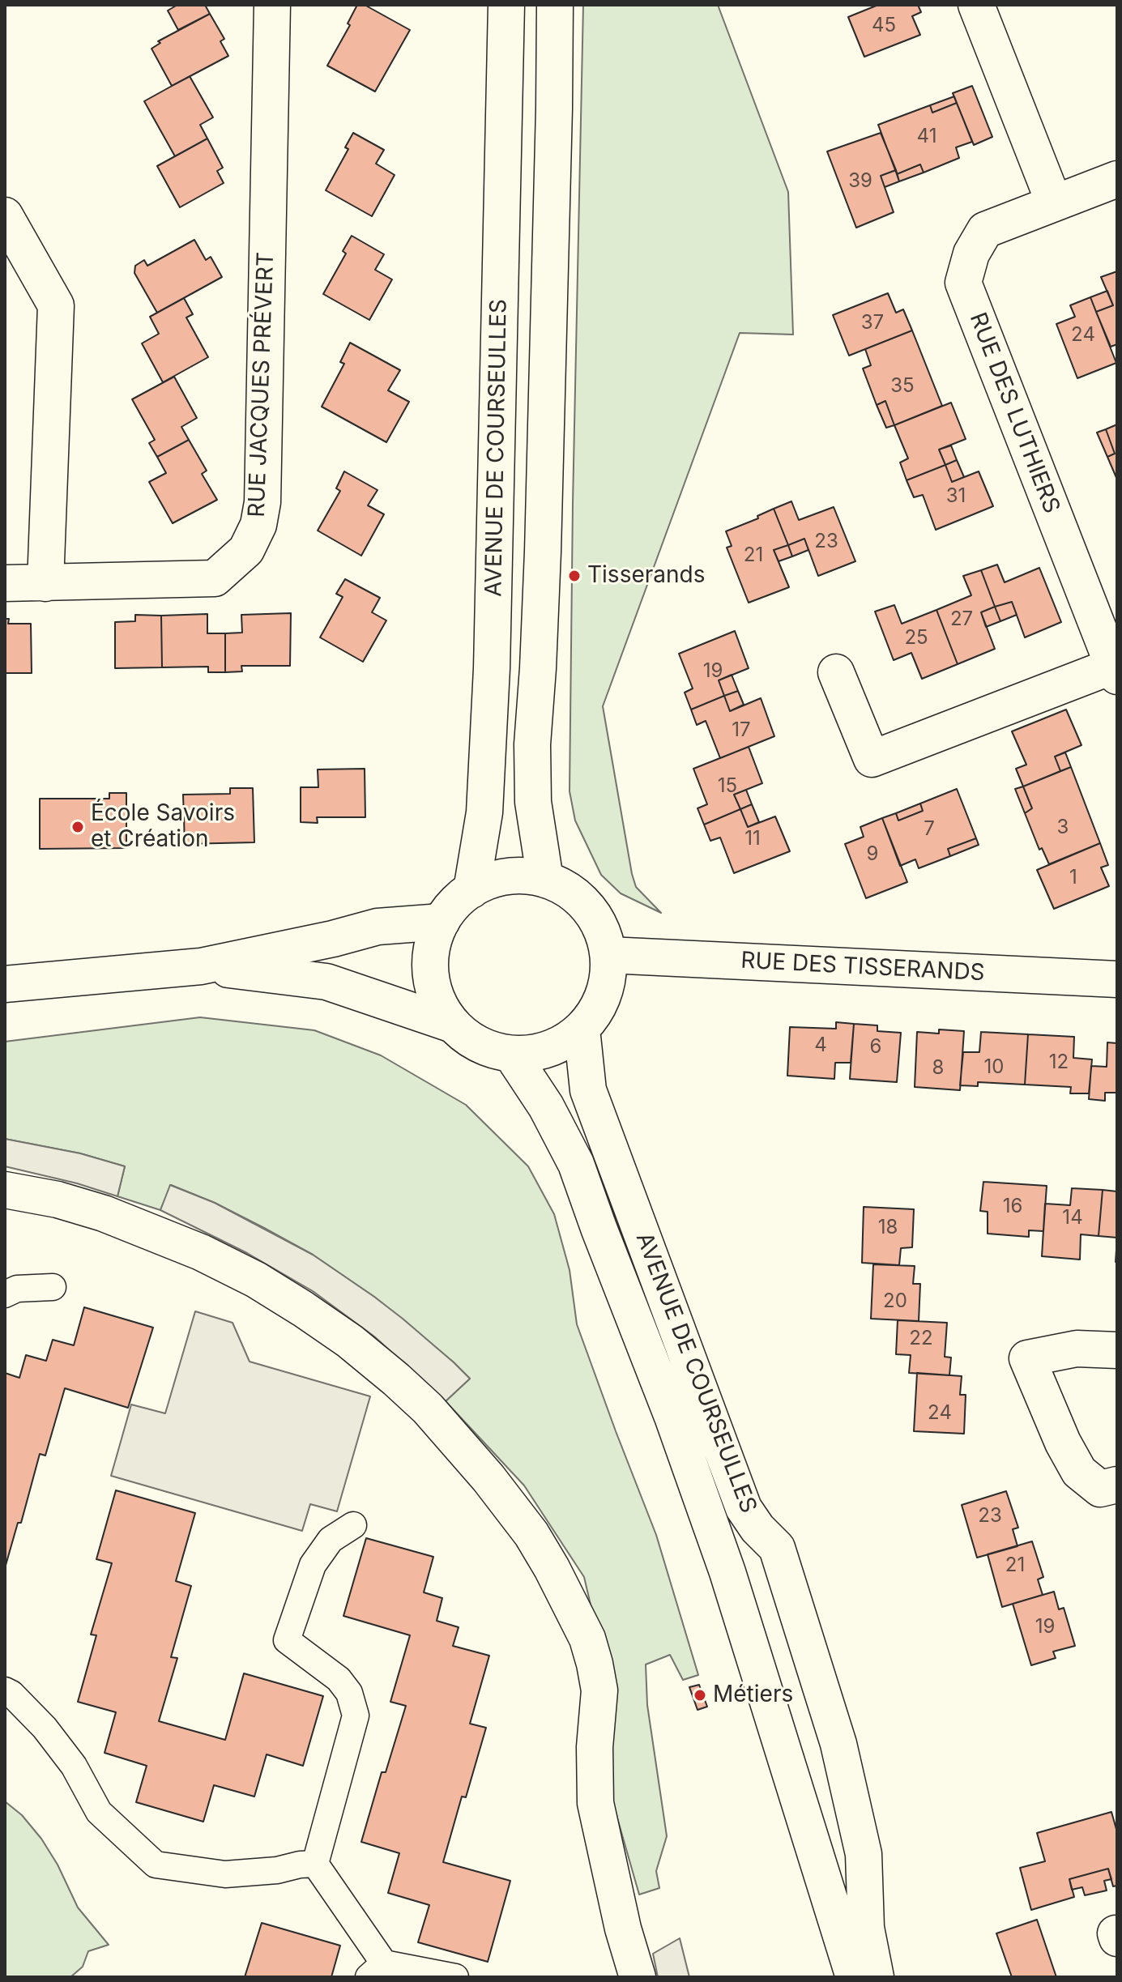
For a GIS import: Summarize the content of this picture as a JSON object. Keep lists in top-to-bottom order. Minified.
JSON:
{"streets":{"street":["RUE JACQUES PRÉVERT","RUE DES LUTHIERS","AVENUE DE COURSEULLES","RUE DES TISSERANDS"]},"crossings":[["AVENUE DE COURSEULLES","RUE DES TISSERANDS"]],"places":["Tisserands","École Savoirs et Création","Métiers"],"house_numbers":["45","41","39","37","24","35","31","23","21","27","25","19","17","15","3","7","11","9","1","4","6","12","10","8","16","14","18","20","22","24","23","21","19"]}
